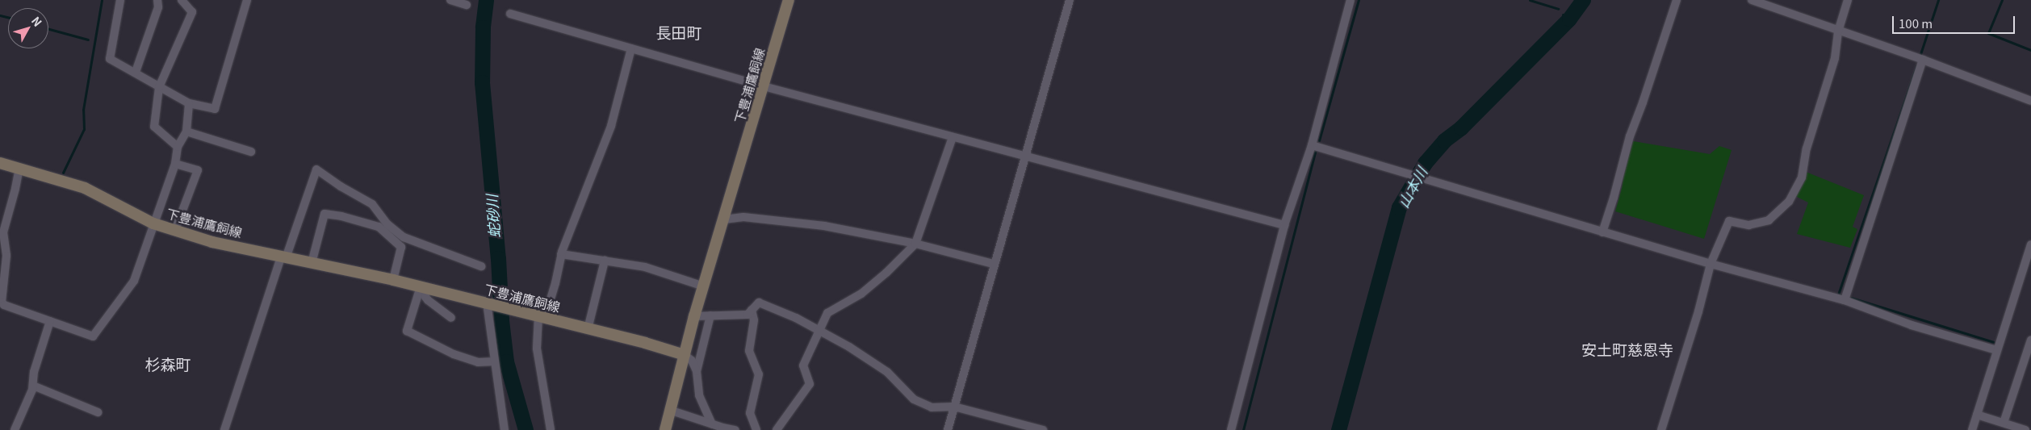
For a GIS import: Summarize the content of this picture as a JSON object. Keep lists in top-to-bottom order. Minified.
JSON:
{"streets":{"main road":["下豊浦鷹飼線"]},"districts":["長田町","安土町慈恩寺","杉森町"],"water":["山本川","蛇砂川"],"scale_bar":"100 m","north":"top right"}
